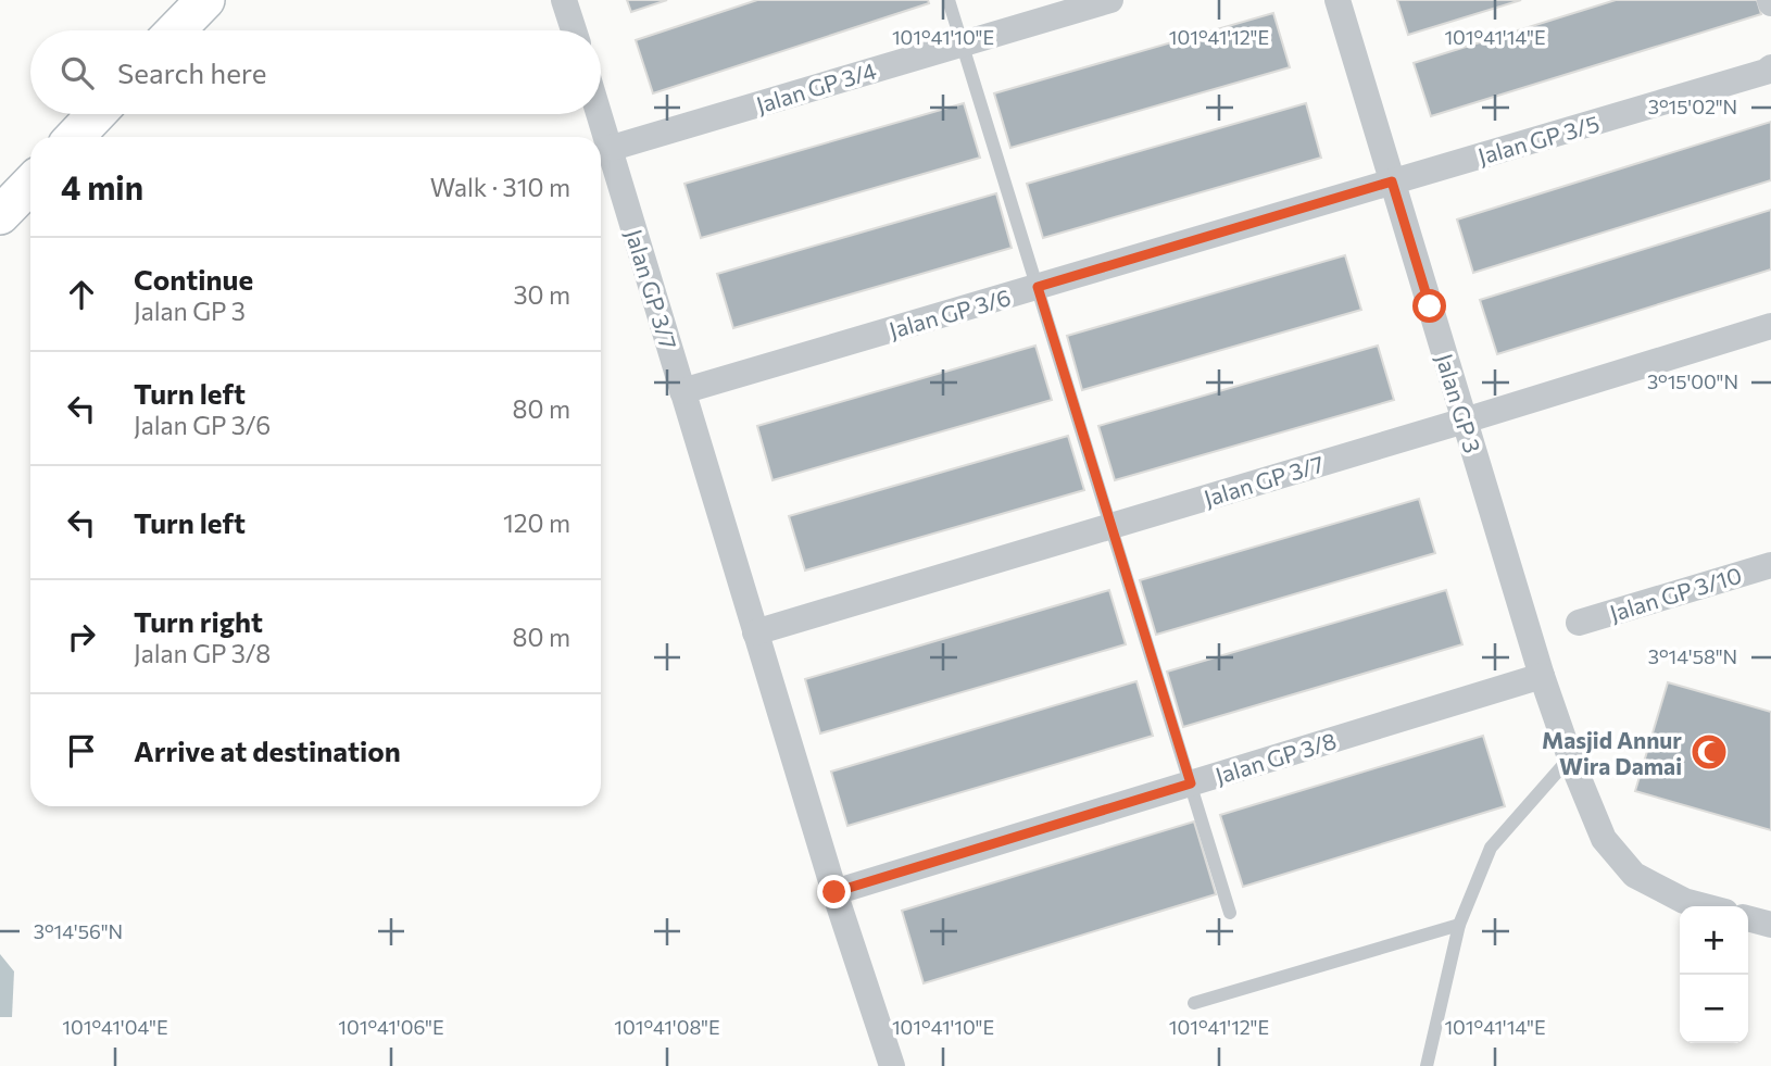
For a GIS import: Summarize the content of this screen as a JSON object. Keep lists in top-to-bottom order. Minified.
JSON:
{"streets":{"street":["Jalan GP 3/4","Jalan GP 3/5","Jalan GP 3/7","Jalan GP 3/6","Jalan GP 3","Jalan GP 3/10","Jalan GP 3/8"]},"crossings":[["Jalan GP 3/4","Jalan GP 3/7"],["Jalan GP 3/5","Jalan GP 3/6"],["Jalan GP 3/5","Jalan GP 3"],["Jalan GP 3/7","Jalan GP 3/6"],["Jalan GP 3/7","Jalan GP 3"],["Jalan GP 3/7","Jalan GP 3/8"],["Jalan GP 3/6","Jalan GP 3"],["Jalan GP 3","Jalan GP 3/8"]],"places":{"mosque":["Masjid Annur Wira Damai"]},"page":{"search":"Search here","heading":["4 min","Walk · 310 m"],"list":[["Continue","Jalan GP 3","30 m"],["Turn left","Jalan GP 3/6","80 m"],["Turn left","120 m"],["Turn right","Jalan GP 3/8","80 m"],"Arrive at destination"],"map_buttons":["+","−"]},"coordinates":["101°41'10\"E","101°41'12\"E","101°41'14\"E","3°15'02\"N","3°15'00\"N","3°14'58\"N","3°14'56\"N","101°41'04\"E","101°41'06\"E","101°41'08\"E"]}
